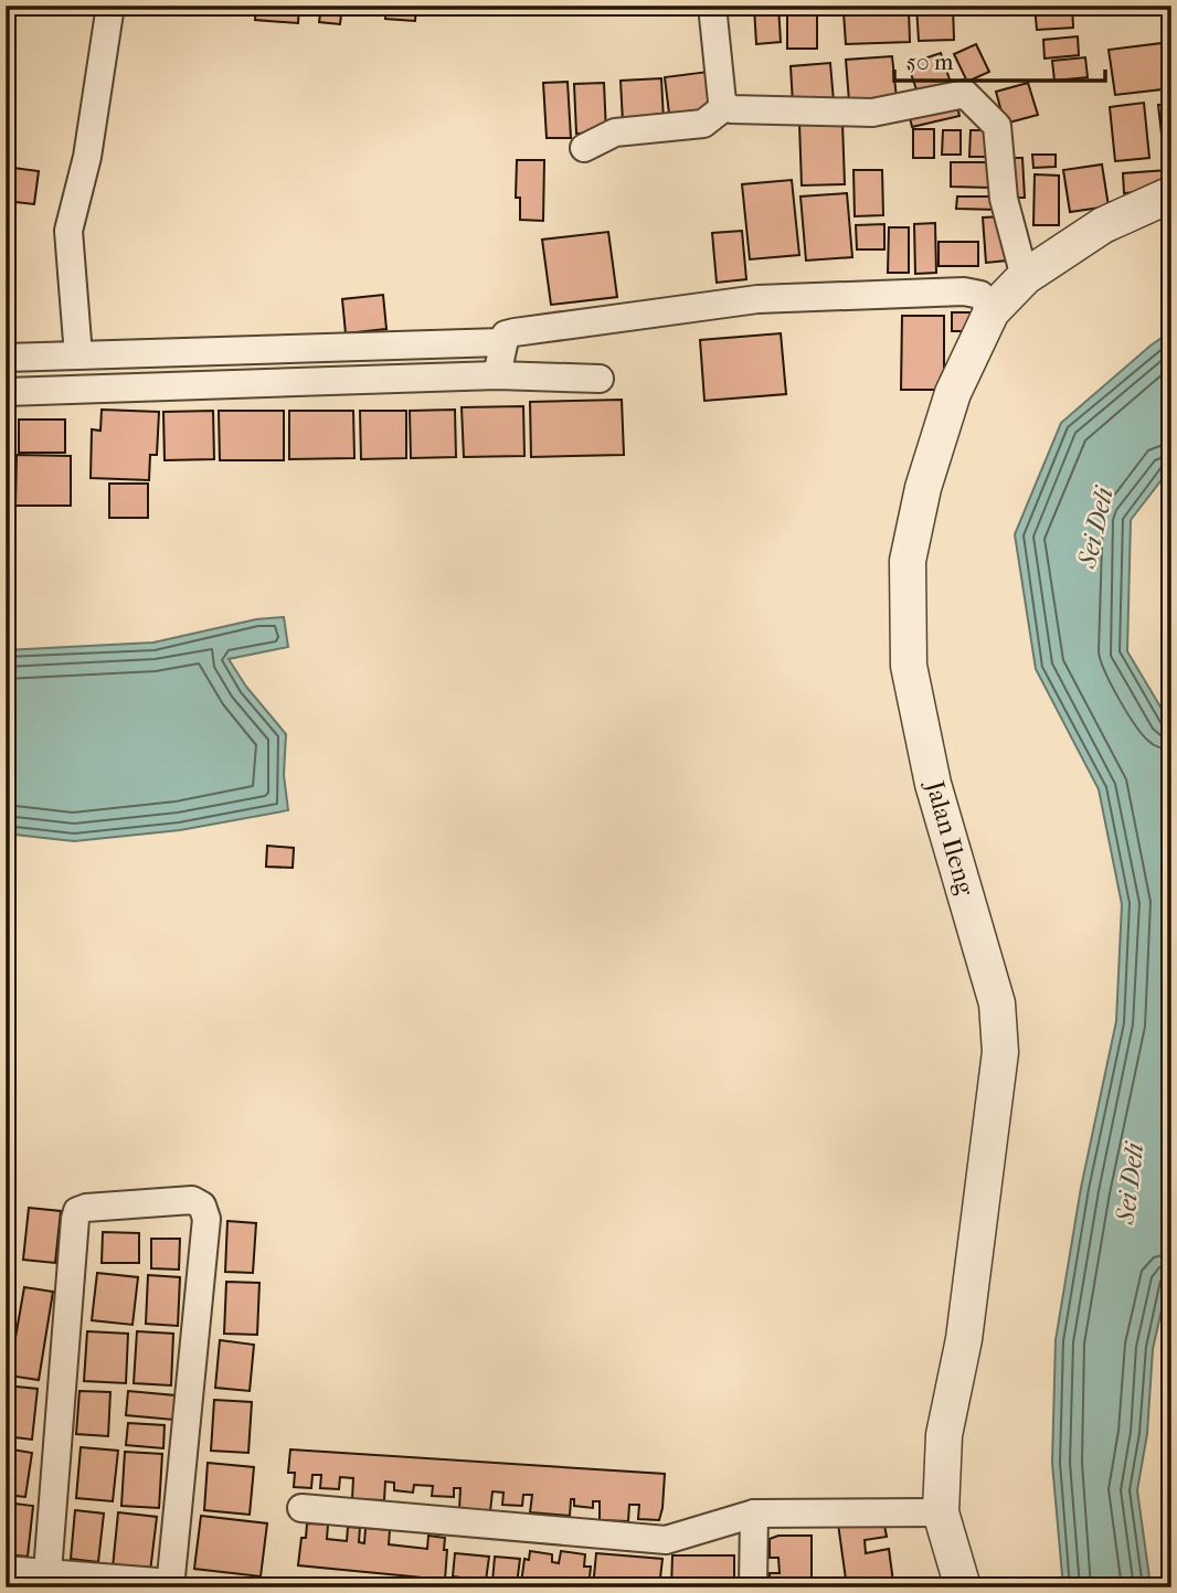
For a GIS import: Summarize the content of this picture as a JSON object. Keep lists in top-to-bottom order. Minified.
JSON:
{"streets":{"street":["Jalan Ileng"]},"water":["Sei Deli"],"scale_bar":"50 m"}
